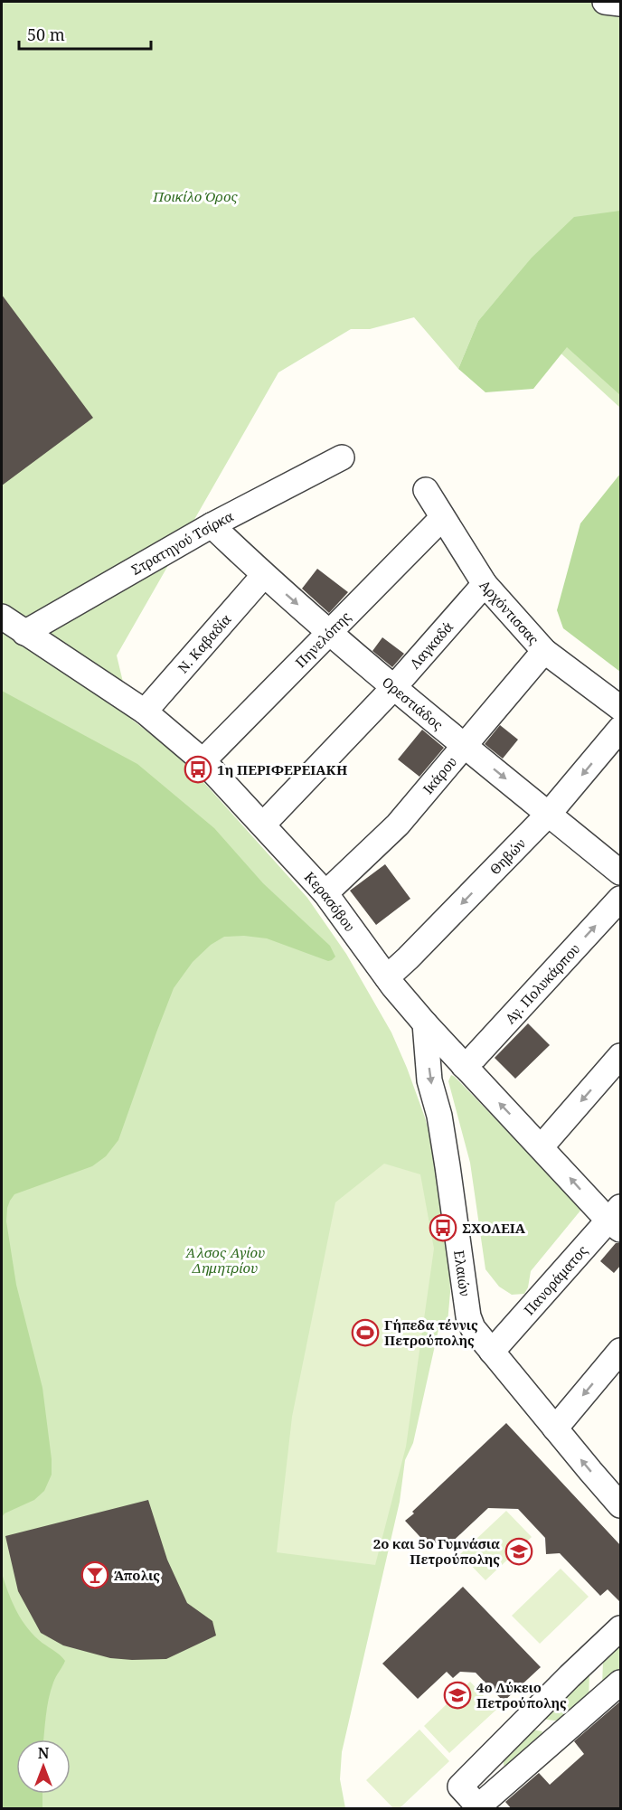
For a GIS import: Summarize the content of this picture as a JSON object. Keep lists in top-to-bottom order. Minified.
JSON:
{"streets":{"street":["Στρατηγού Τσίρκα","Αρχόντισσας","Πηνελόπης","N. Καβαδία","Λαγκαδά","Ορεστιάδος","Ικάρου","Θηβών","Κερασόβου","Αγ. Πολυκάρπου","Ελαιών","Πανοράματος"]},"crossings":[["Στρατηγού Τσίρκα","Ορεστιάδος"],["Στρατηγού Τσίρκα","Κερασόβου"],["Αρχόντισσας","Πηνελόπης"],["Αρχόντισσας","Λαγκαδά"],["Αρχόντισσας","Ικάρου"],["Πηνελόπης","Ορεστιάδος"],["Πηνελόπης","Κερασόβου"],["N. Καβαδία","Ορεστιάδος"],["N. Καβαδία","Κερασόβου"],["Λαγκαδά","Ορεστιάδος"],["Λαγκαδά","Κερασόβου"],["Ορεστιάδος","Ικάρου"],["Ορεστιάδος","Θηβών"],["Ικάρου","Κερασόβου"],["Θηβών","Κερασόβου"],["Κερασόβου","Αγ. Πολυκάρπου"],["Κερασόβου","Ελαιών"],["Κερασόβου","Πανοράματος"],["Ελαιών","Πανοράματος"]],"one_way":["Ορεστιάδος","Θηβών"],"parks":["Ποικίλο Όρος","Άλσος Αγίου Δημητρίου"],"places":{"bus stop":["1η ΠΕΡΙΦΕΡΕΙΑΚΗ","ΣΧΟΛΕΙΑ"],"sports":["Γήπεδα τέννις Πετρούπολης"],"school or university":["2ο και 5ο Γυμνάσια Πετρούπολης","4ο Λύκειο Πετρούπολης"],"bar":["Άπολις"]},"scale_bar":"50 m","north":"top"}
